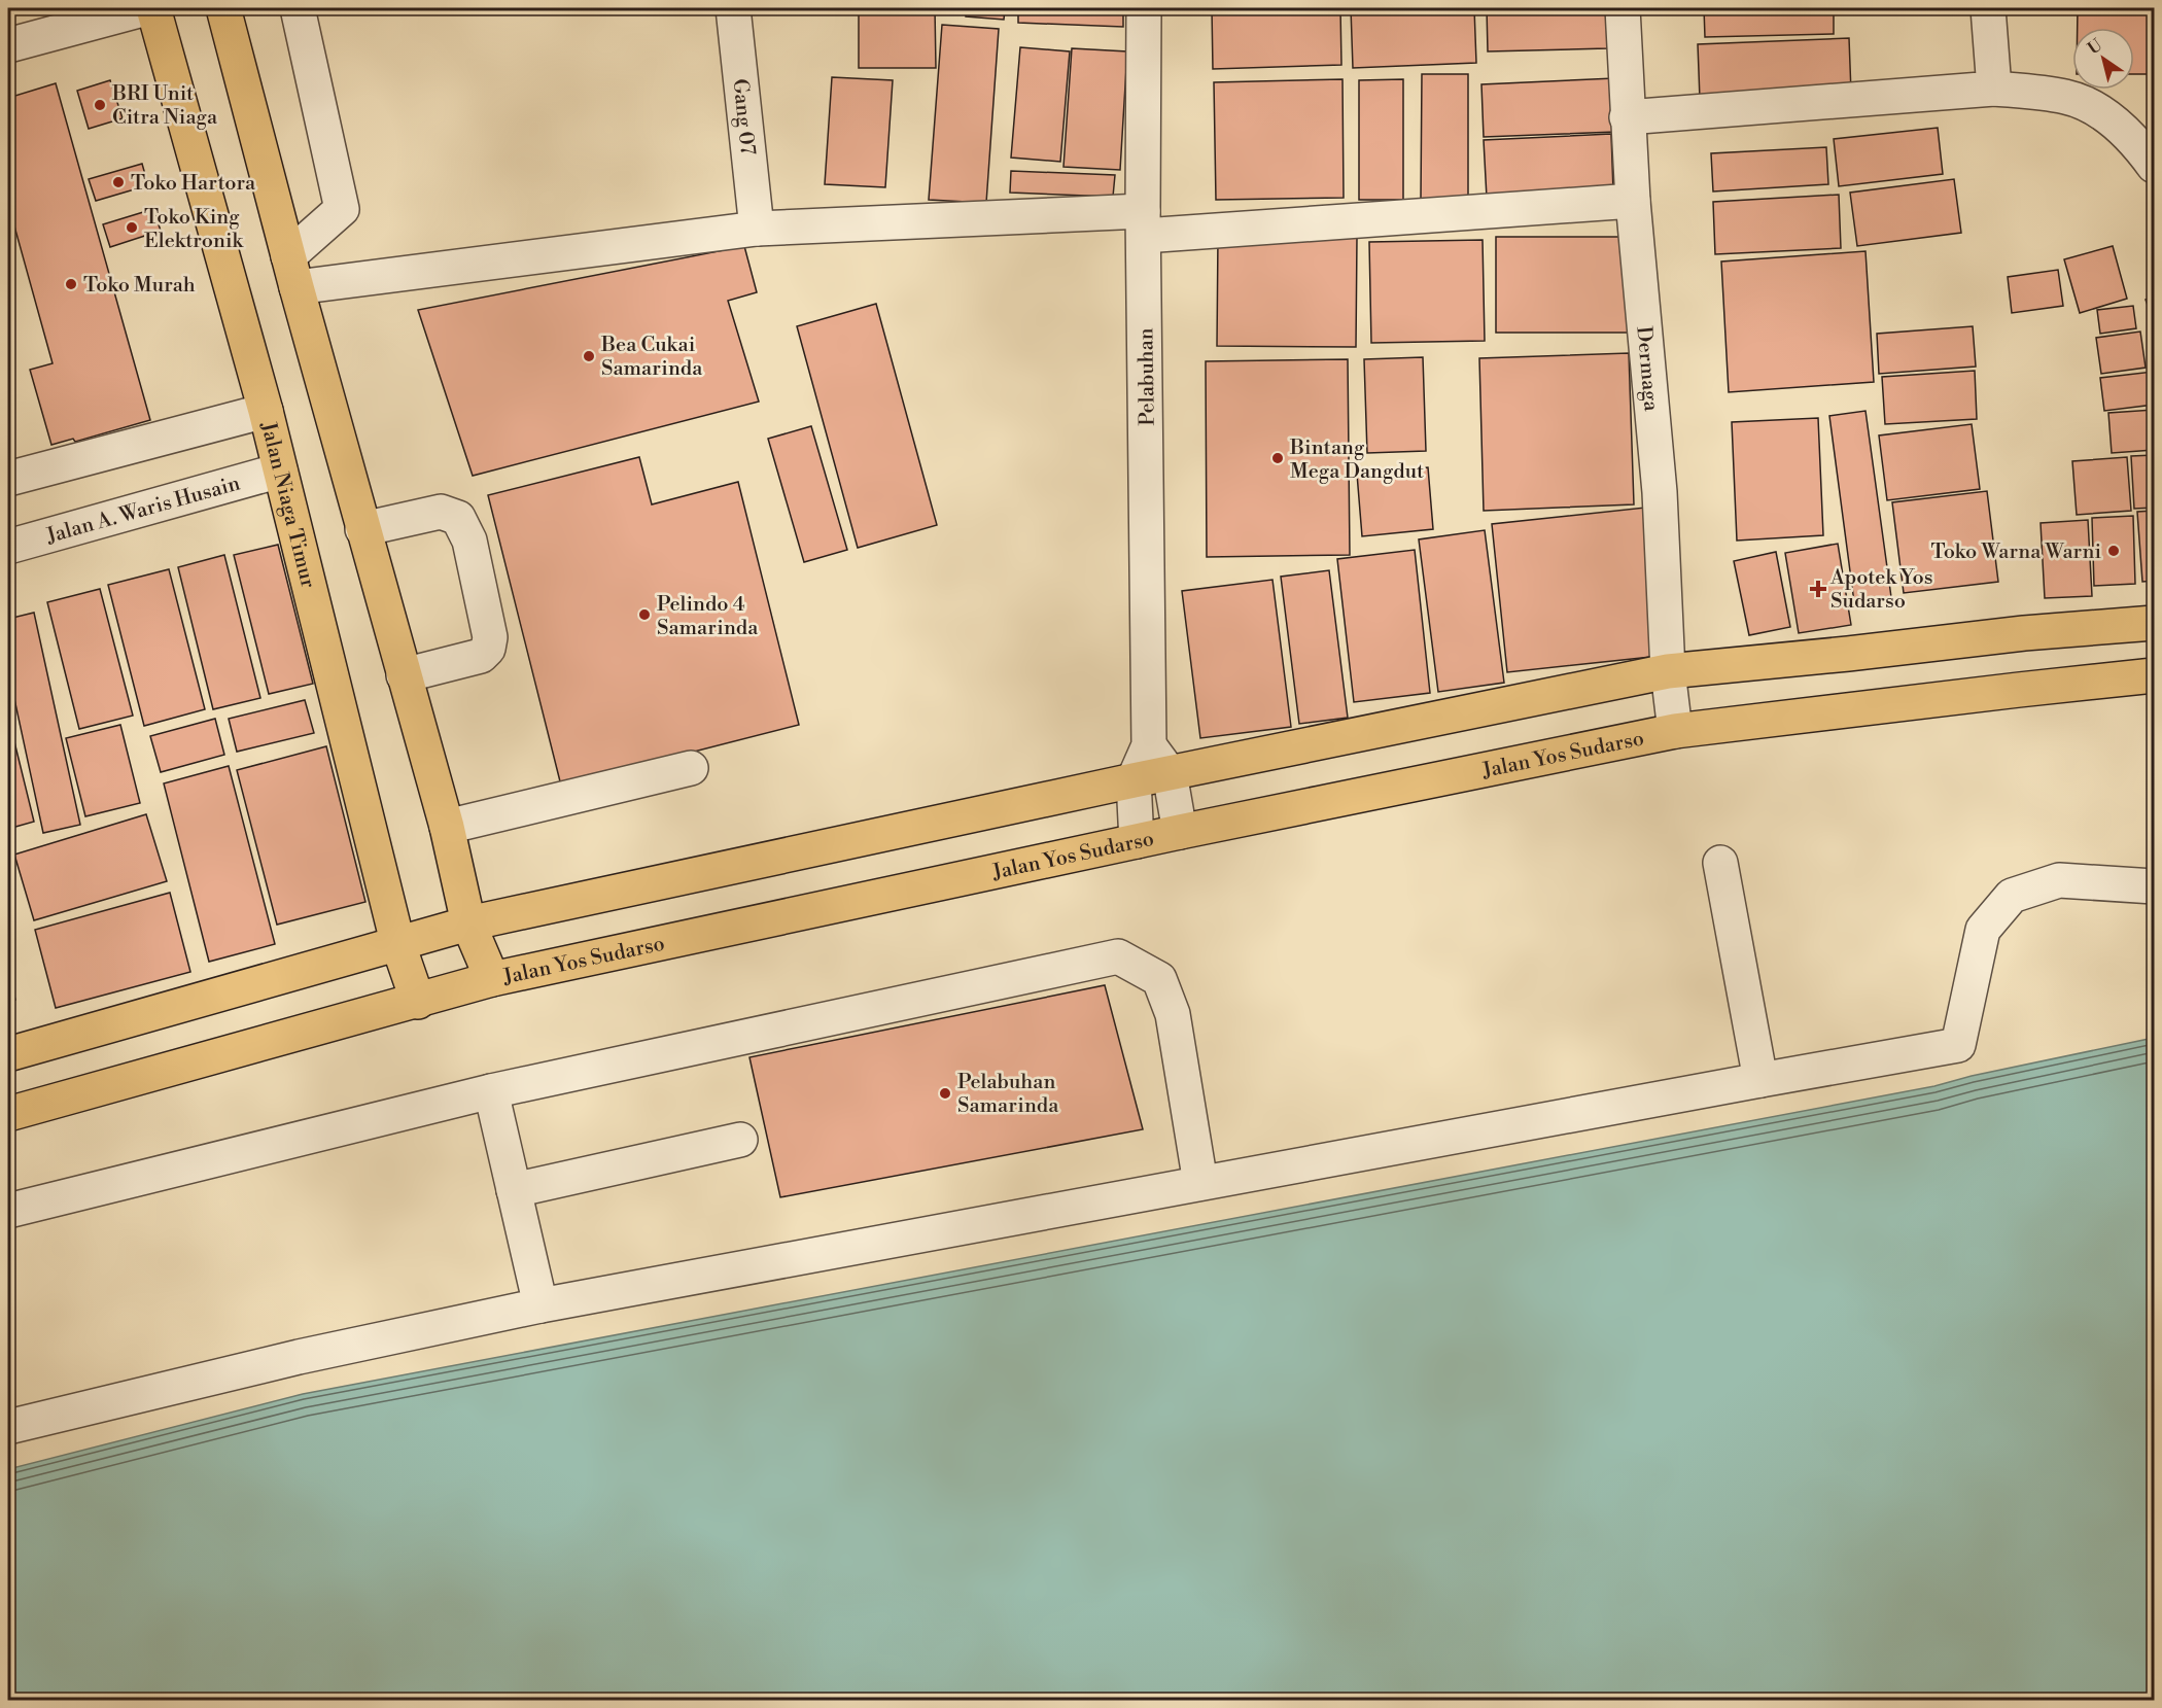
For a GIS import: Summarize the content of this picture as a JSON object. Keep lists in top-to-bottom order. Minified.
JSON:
{"streets":{"main road":["Jalan Niaga Timur","Jalan Yos Sudarso"],"street":["Gang 07","Dermaga","Pelabuhan","Jalan A. Waris Husain"]},"crossings":[["Dermaga","Jalan Yos Sudarso"],["Pelabuhan","Jalan Yos Sudarso"],["Jalan Niaga Timur","Jalan A. Waris Husain"],["Jalan Niaga Timur","Jalan Yos Sudarso"]],"places":{"other":["BRI Unit Citra Niaga","Toko Hartora","Toko King Elektronik","Toko Murah","Bea Cukai Samarinda","Bintang Mega Dangdut","Toko Warna Warni","Pelindo 4 Samarinda","Pelabuhan Samarinda"],"health":["Apotek Yos Sudarso"]},"north":"top left"}
